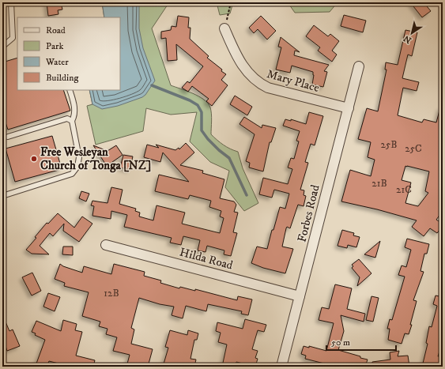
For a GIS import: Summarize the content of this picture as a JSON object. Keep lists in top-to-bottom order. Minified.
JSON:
{"streets":{"street":["Mary Place","Forbes Road","Hilda Road"]},"crossings":[["Mary Place","Forbes Road"],["Forbes Road","Hilda Road"]],"places":["Free Wesleyan Church of Tonga [NZ]"],"house_numbers":["25B","25C","21B","21C","12B"],"legend":["Road","Park","Water","Building"],"scale_bar":"50 m","north":"bottom left"}
